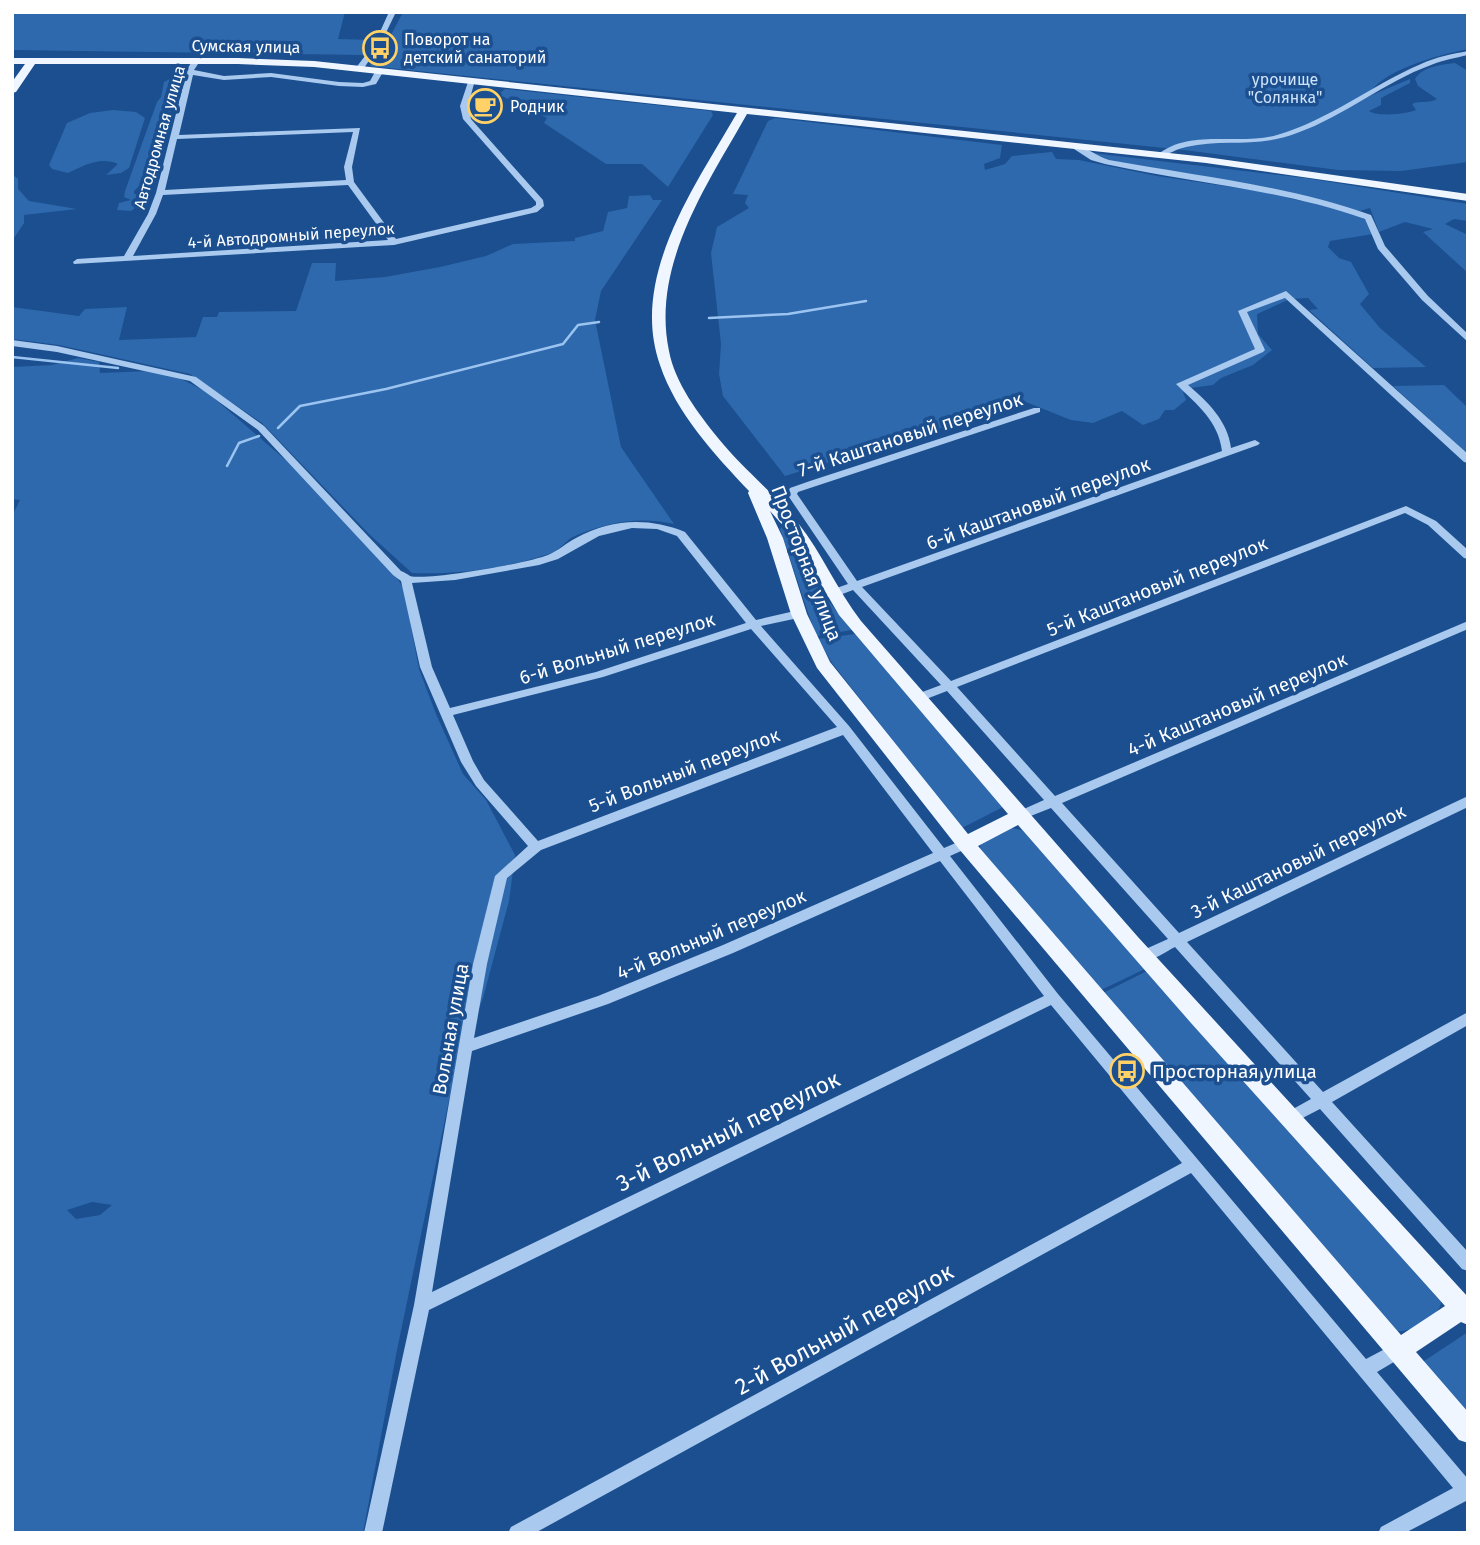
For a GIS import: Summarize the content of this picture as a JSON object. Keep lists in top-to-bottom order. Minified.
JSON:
{"streets":{"main road":["Сумская улица","Просторная улица"],"street":["Автодромная улица","4-й Автодромный переулок","7-й Каштановый переулок","6-й Каштановый переулок","5-й Каштановый переулок","6-й Вольный переулок","4-й Каштановый переулок","5-й Вольный переулок","3-й Каштановый переулок","4-й Вольный переулок","Вольная улица","3-й Вольный переулок","2-й Вольный переулок"]},"crossings":[["Сумская улица","Автодромная улица"],["Сумская улица","4-й Автодромный переулок"],["Сумская улица","Просторная улица"],["Автодромная улица","4-й Автодромный переулок"],["7-й Каштановый переулок","6-й Каштановый переулок"],["6-й Каштановый переулок","Просторная улица"],["Просторная улица","5-й Каштановый переулок"],["Просторная улица","6-й Вольный переулок"],["Просторная улица","4-й Каштановый переулок"],["Просторная улица","3-й Каштановый переулок"],["Просторная улица","4-й Вольный переулок"],["5-й Вольный переулок","Вольная улица"],["4-й Вольный переулок","Вольная улица"],["Вольная улица","3-й Вольный переулок"]],"parks":["урочище \"Солянка\""],"places":{"bus stop":["Поворот на детский санаторий","Просторная улица"],"cafe":["Родник"]}}
